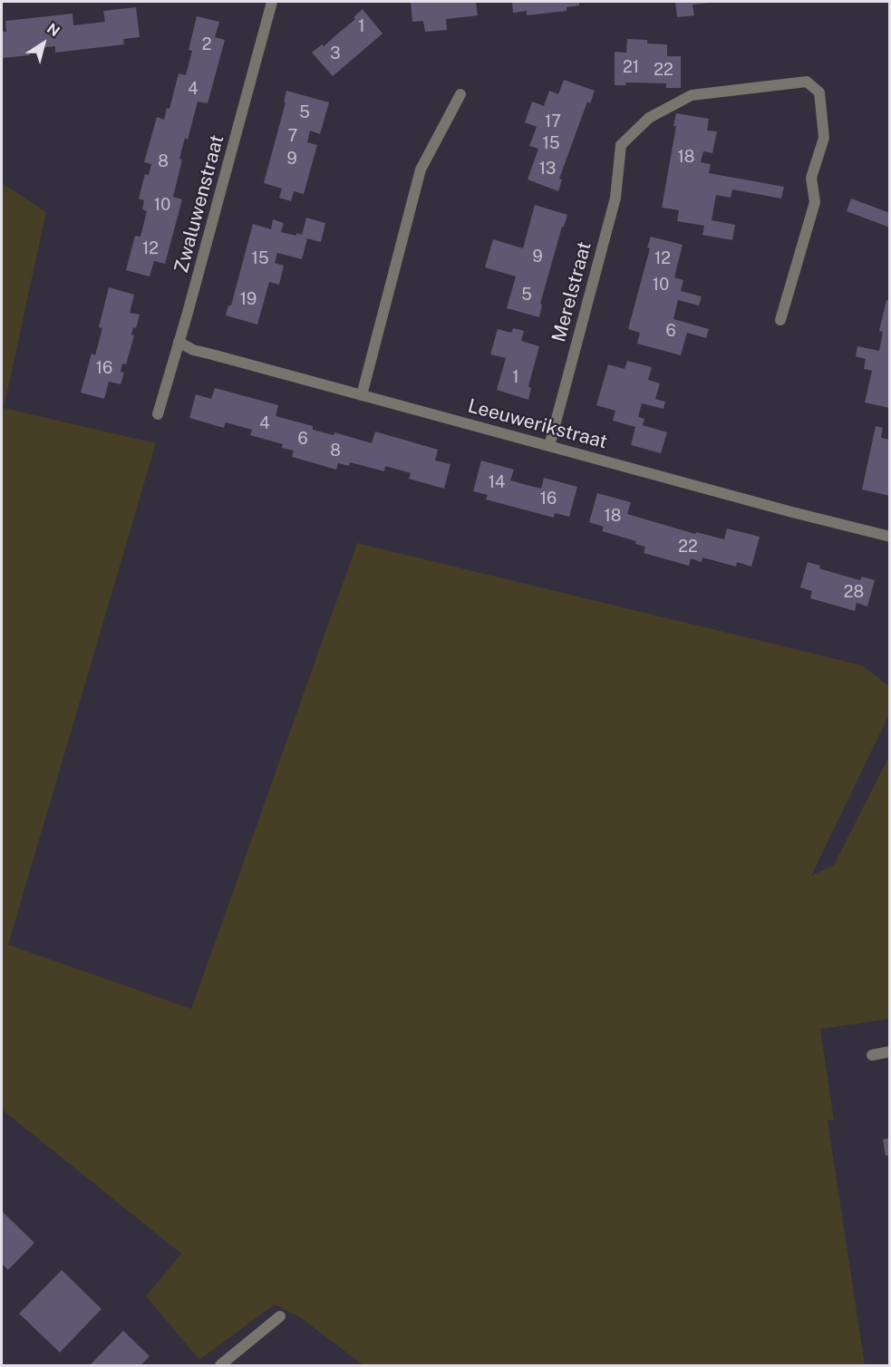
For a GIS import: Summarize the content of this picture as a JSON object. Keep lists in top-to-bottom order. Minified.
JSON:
{"streets":{"street":["Zwaluwenstraat","Merelstraat","Leeuwerikstraat"]},"crossings":[["Zwaluwenstraat","Leeuwerikstraat"],["Merelstraat","Leeuwerikstraat"]],"house_numbers":["1","2","3","21","22","4","5","17","7","15","18","9","8","13","10","12","9","15","12","10","5","19","6","16","1","4","6","8","14","16","18","22","28"],"north":"top right"}
